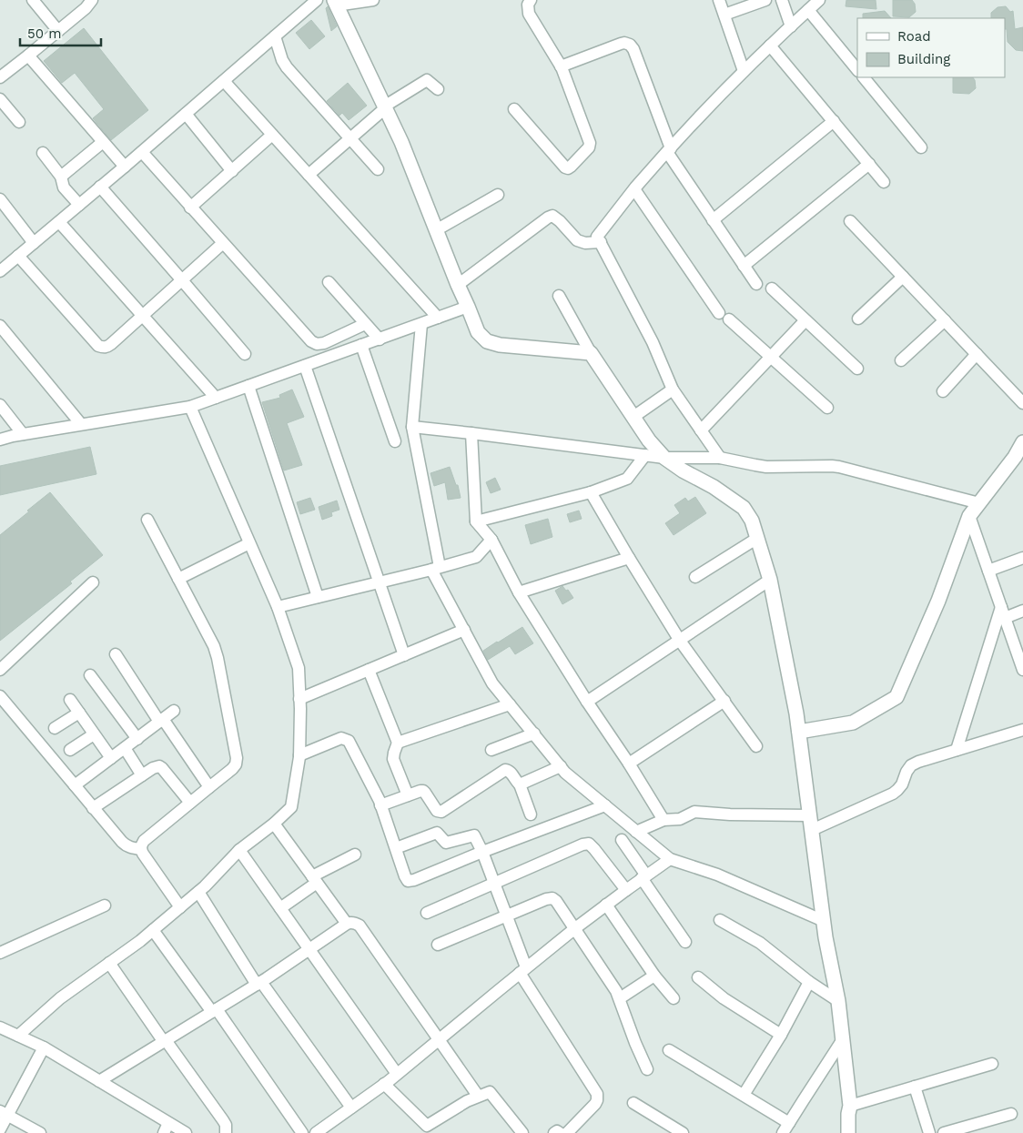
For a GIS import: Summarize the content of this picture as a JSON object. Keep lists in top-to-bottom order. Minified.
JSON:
{"legend":["Road","Building"],"scale_bar":"50 m"}
